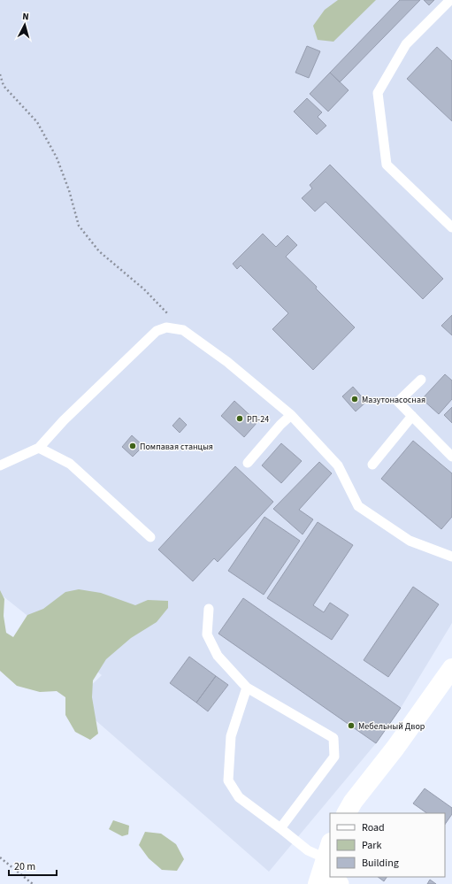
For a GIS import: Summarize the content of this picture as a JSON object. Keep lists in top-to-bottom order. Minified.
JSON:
{"places":["Мазутонасосная","РП-24","Помпавая станцыя","Мебельный Двор"],"legend":["Road","Park","Building"],"scale_bar":"20 m","north":"top"}
